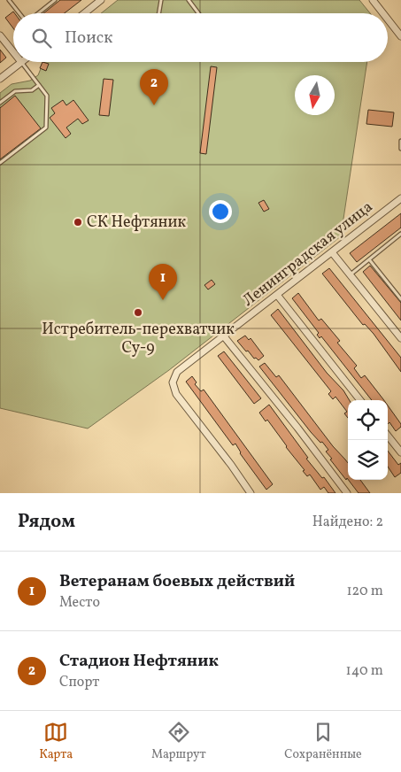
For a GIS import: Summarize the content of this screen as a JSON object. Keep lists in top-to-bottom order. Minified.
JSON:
{"streets":{"street":["Ленинградская улица"]},"places":["СК Нефтяник","Истребитель-перехватчик Су-9"],"north":"bottom","page":{"search":"Поиск","pins":["2","1"],"heading":["Рядом","Найдено: 2"],"list":[{"mark":"1","name":"Ветеранам боевых действий","note":"Место","value":"120 m"},{"mark":"2","name":"Стадион Нефтяник","note":"Спорт","value":"140 m"}],"nav":["Карта","Маршрут","Сохранённые"]}}
